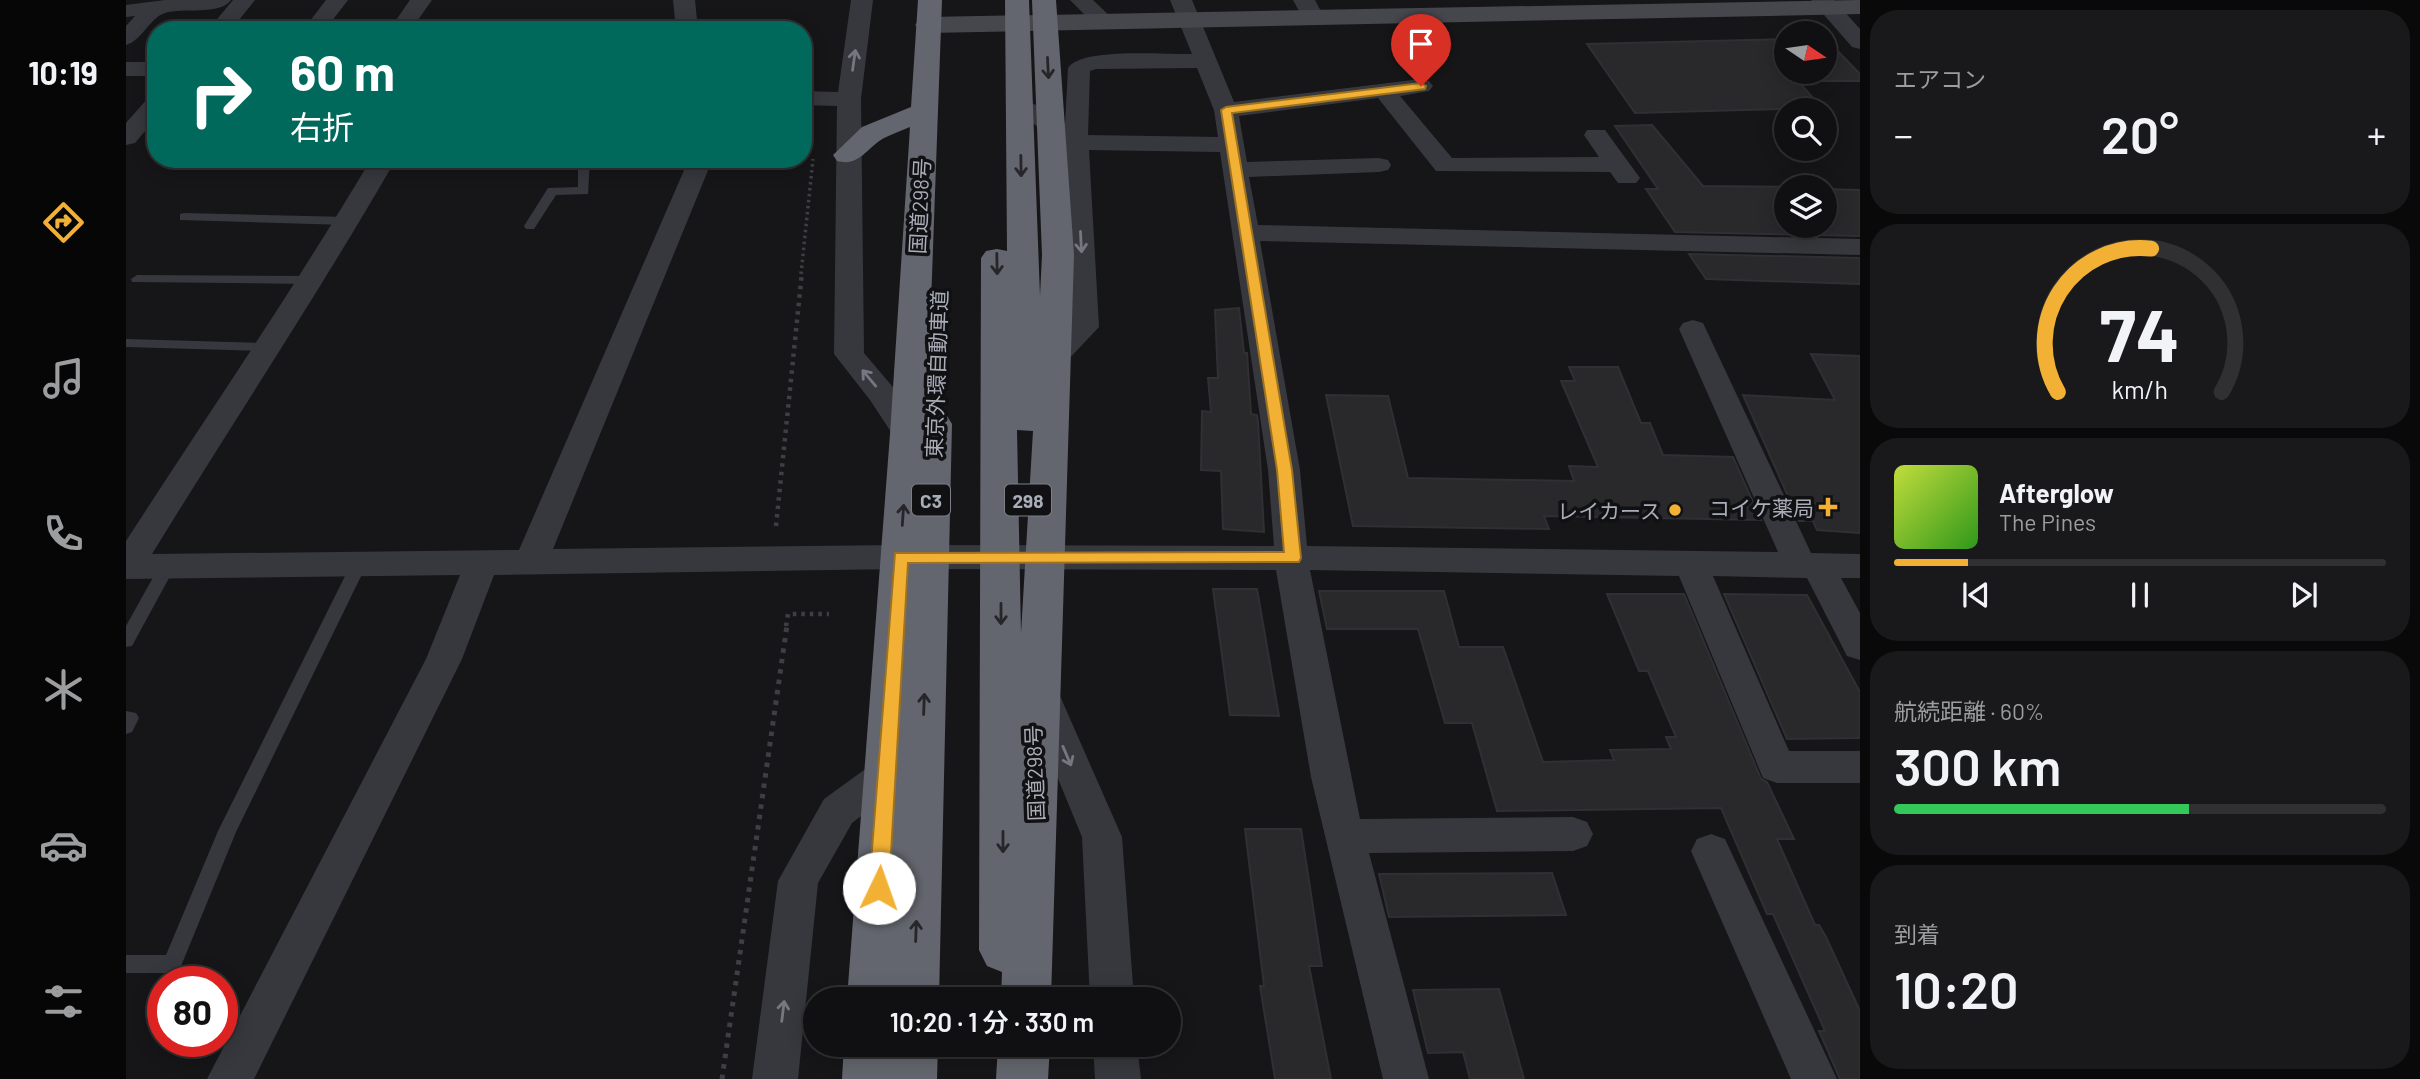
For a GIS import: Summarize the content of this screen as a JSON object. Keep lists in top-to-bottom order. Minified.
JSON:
{"streets":{"highway":["国道298号","東京外環自動車道","C3","298"]},"crossings":[["国道298号","東京外環自動車道"]],"places":{"health":["コイケ薬局"],"other":["レイカース"]},"north":"right","page":{"tabs":"10:19","tile":["エアコン",["航続距離 · 60%","300 km"],["到着","10:20"]],"turn":["60 m","右折"],"heat":["−","20°","+"],"song":["Afterglow","The Pines"],"limit":"80","trip":"10:20 · 1 分 · 330 m","gauge":["74","km/h"]}}
